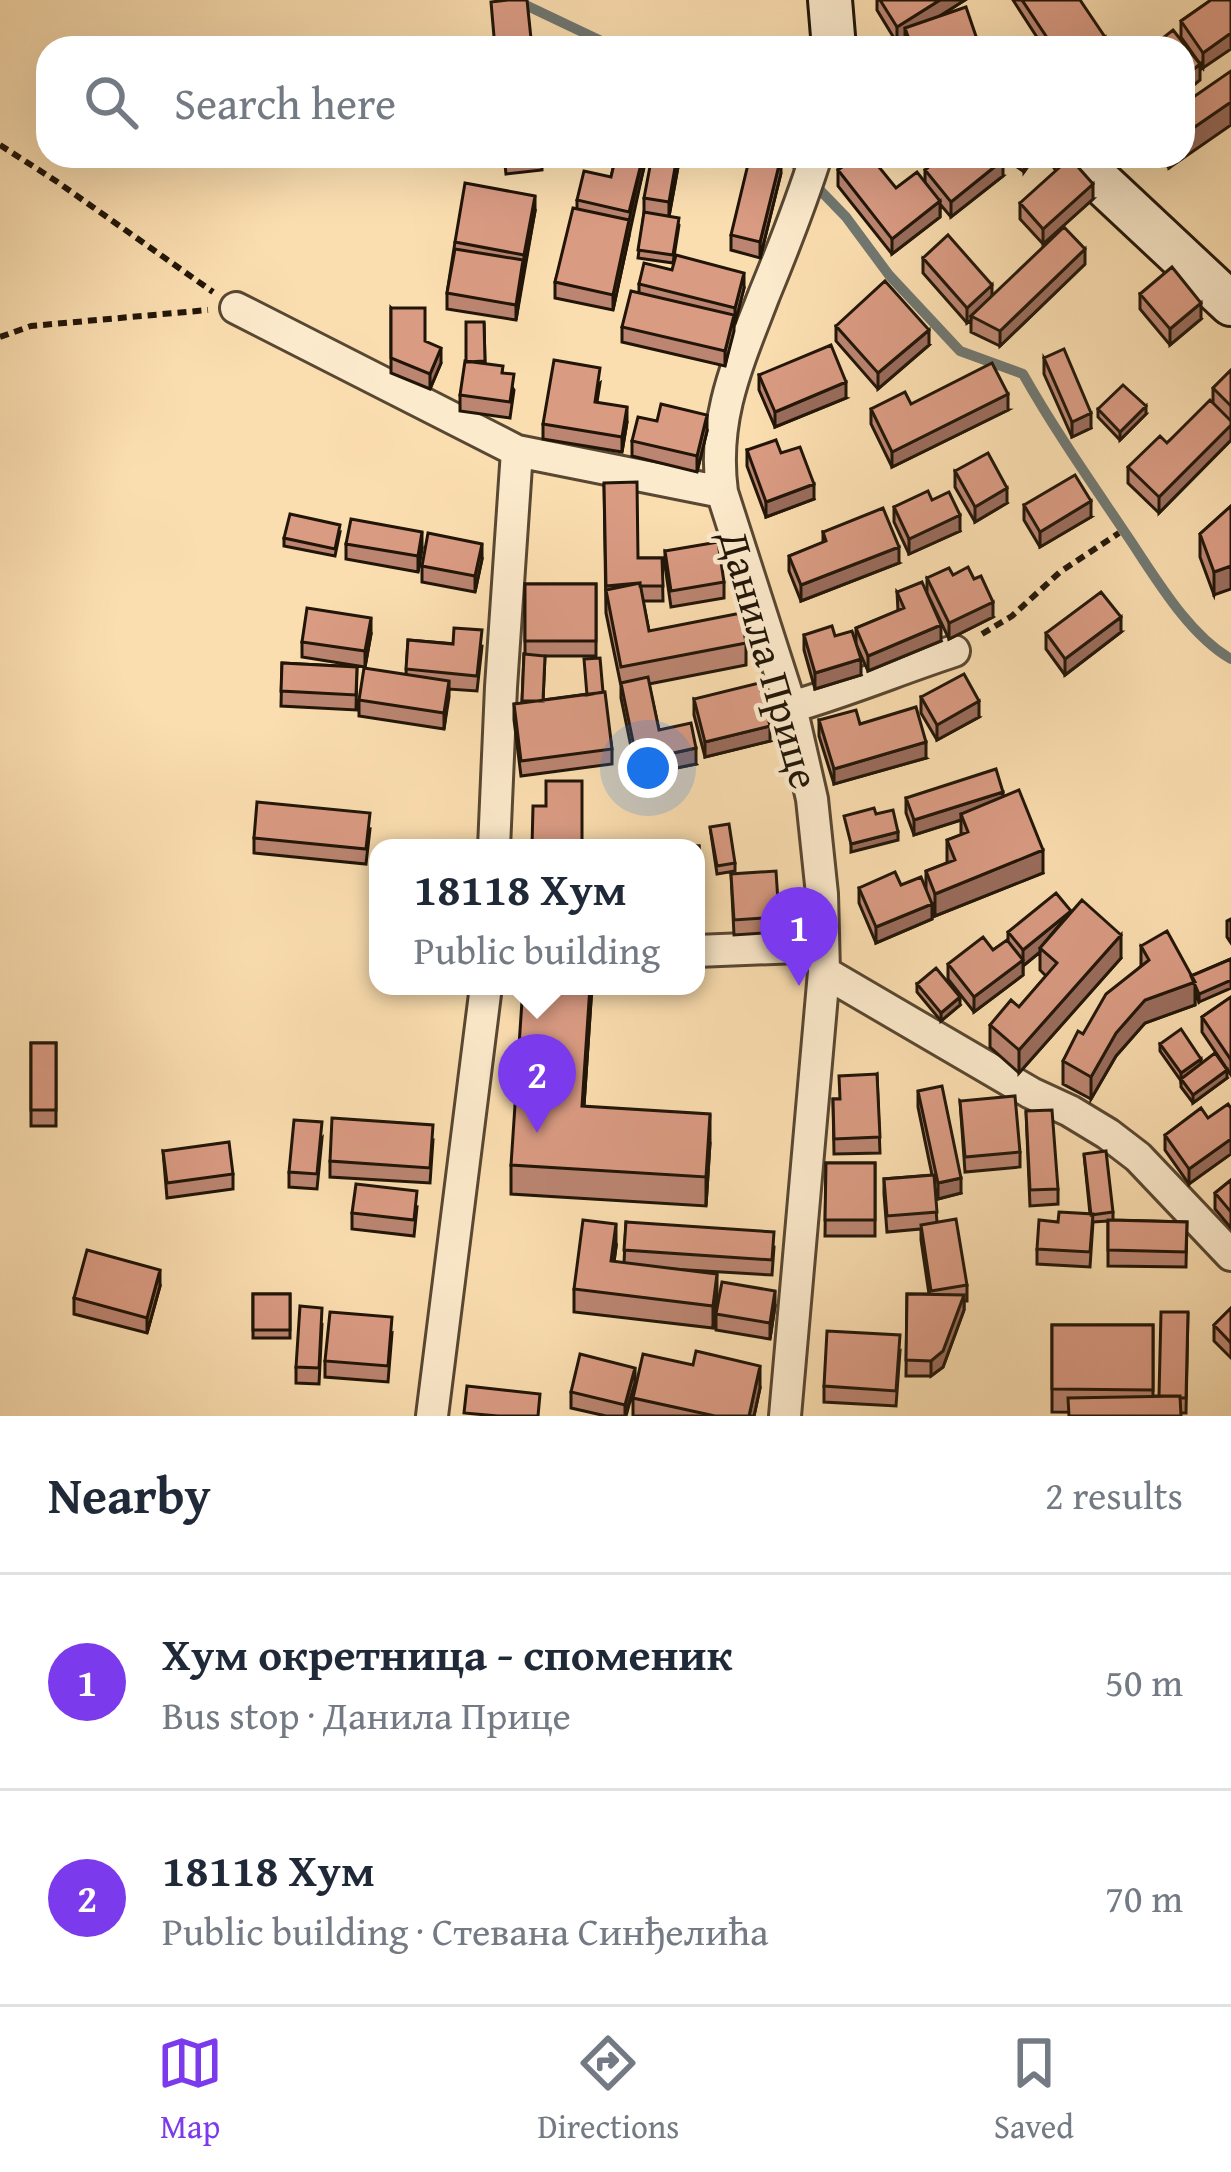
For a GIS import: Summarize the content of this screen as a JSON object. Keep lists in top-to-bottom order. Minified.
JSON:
{"streets":{"street":["Данила Прице"]},"page":{"search":"Search here","popup":["18118 Хум","Public building"],"pins":["1","2"],"heading":["Nearby","2 results"],"list":[{"mark":"1","name":"Хум окретница - споменик","note":"Bus stop · Данила Прице","value":"50 m"},{"mark":"2","name":"18118 Хум","note":"Public building · Стевана Синђелића","value":"70 m"}],"nav":["Map","Directions","Saved"]}}
